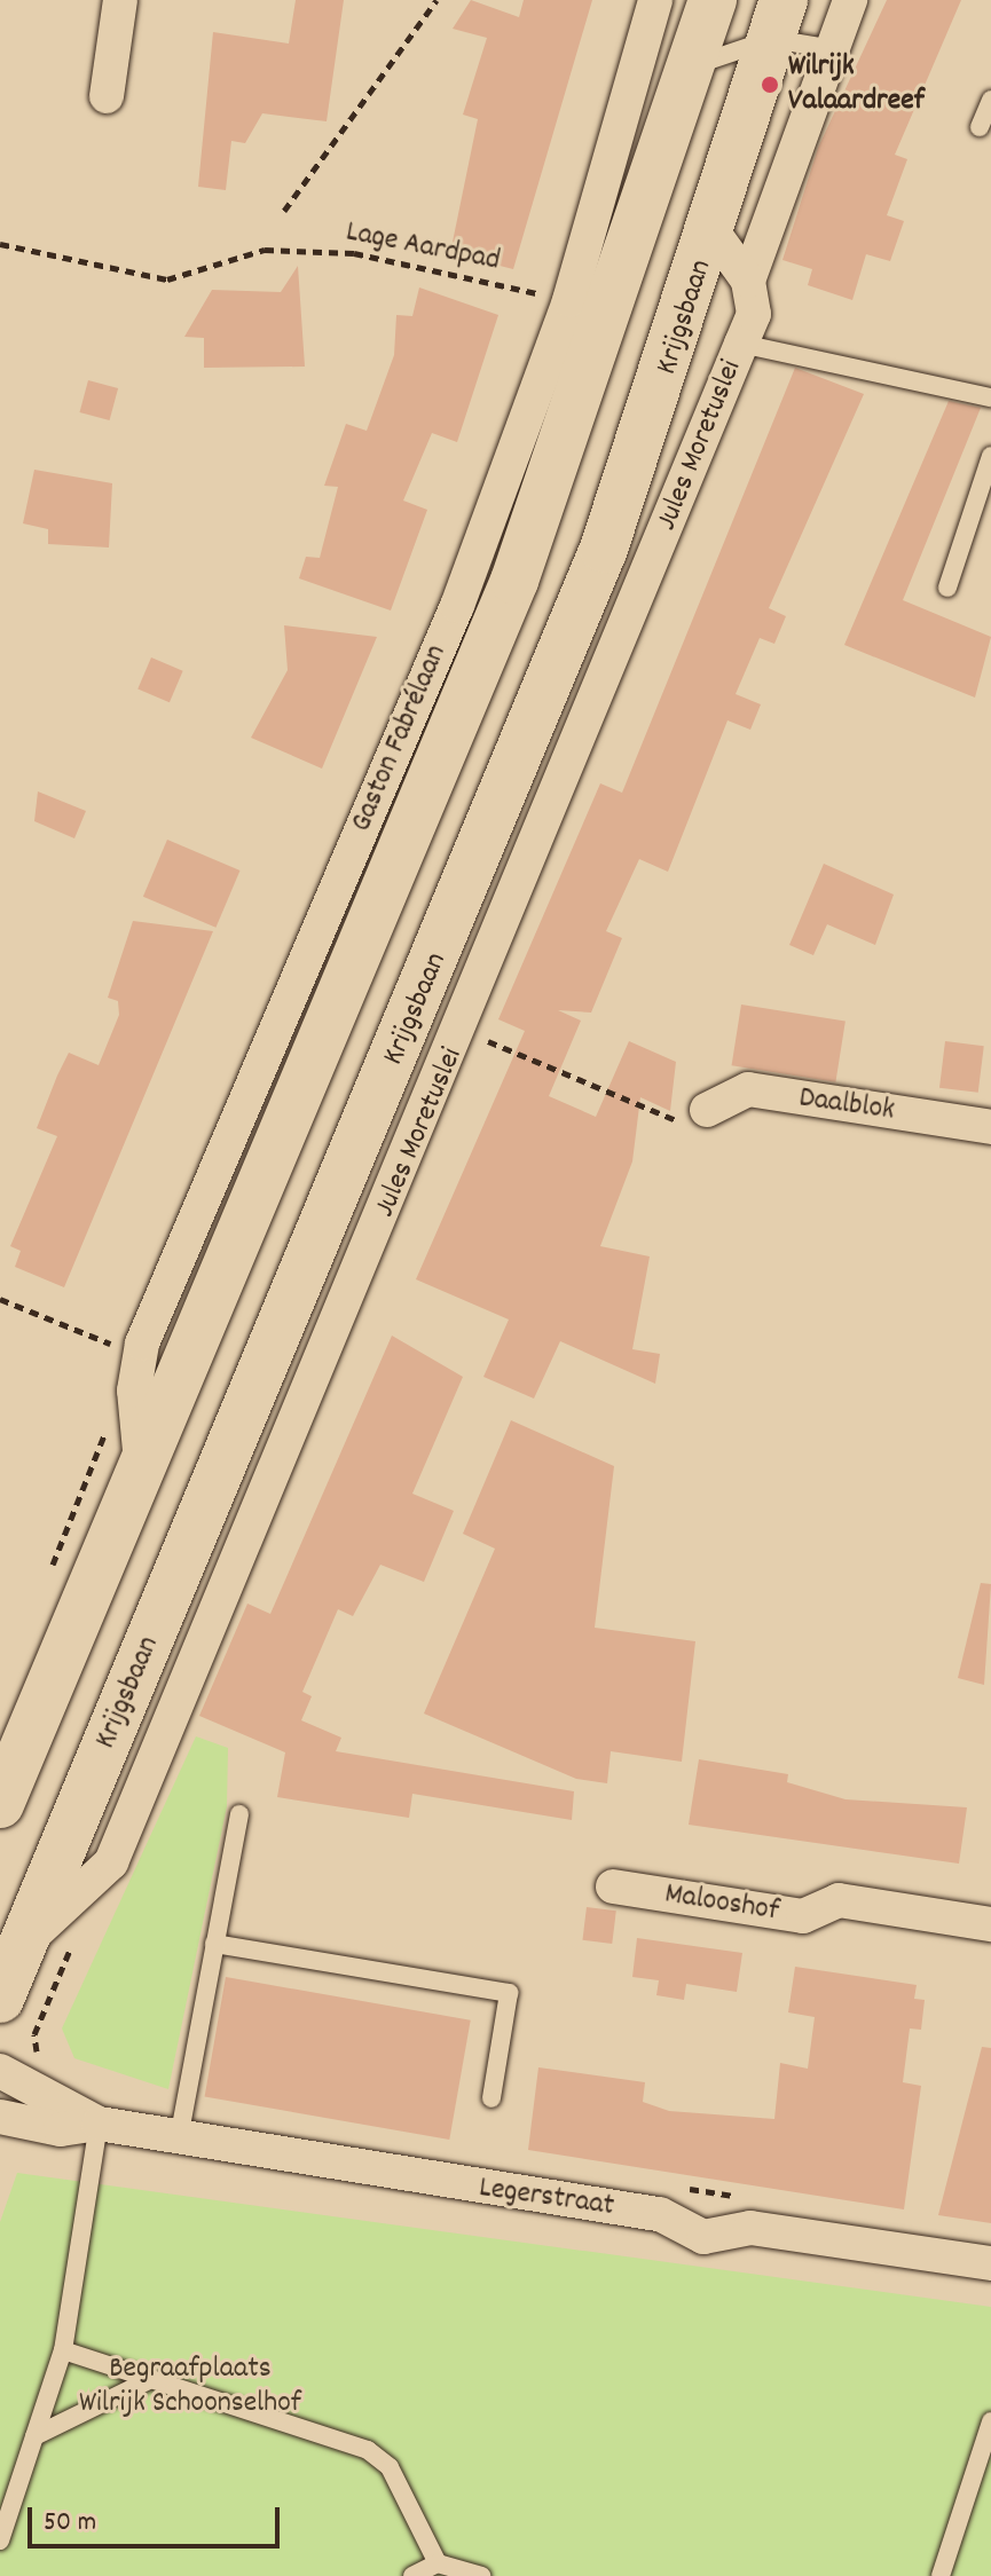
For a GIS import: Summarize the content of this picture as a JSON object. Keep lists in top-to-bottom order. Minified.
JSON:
{"streets":{"main road":["Krijgsbaan"],"street":["Jules Moretuslei","Gaston Fabrélaan","Daalblok","Malooshof","Legerstraat"],"path":["Lage Aardpad"]},"crossings":[["Lage Aardpad","Gaston Fabrélaan"],["Krijgsbaan","Jules Moretuslei"]],"parks":["Begraafplaats Wilrijk Schoonselhof"],"places":["Wilrijk Valaardreef"],"scale_bar":"50 m"}
